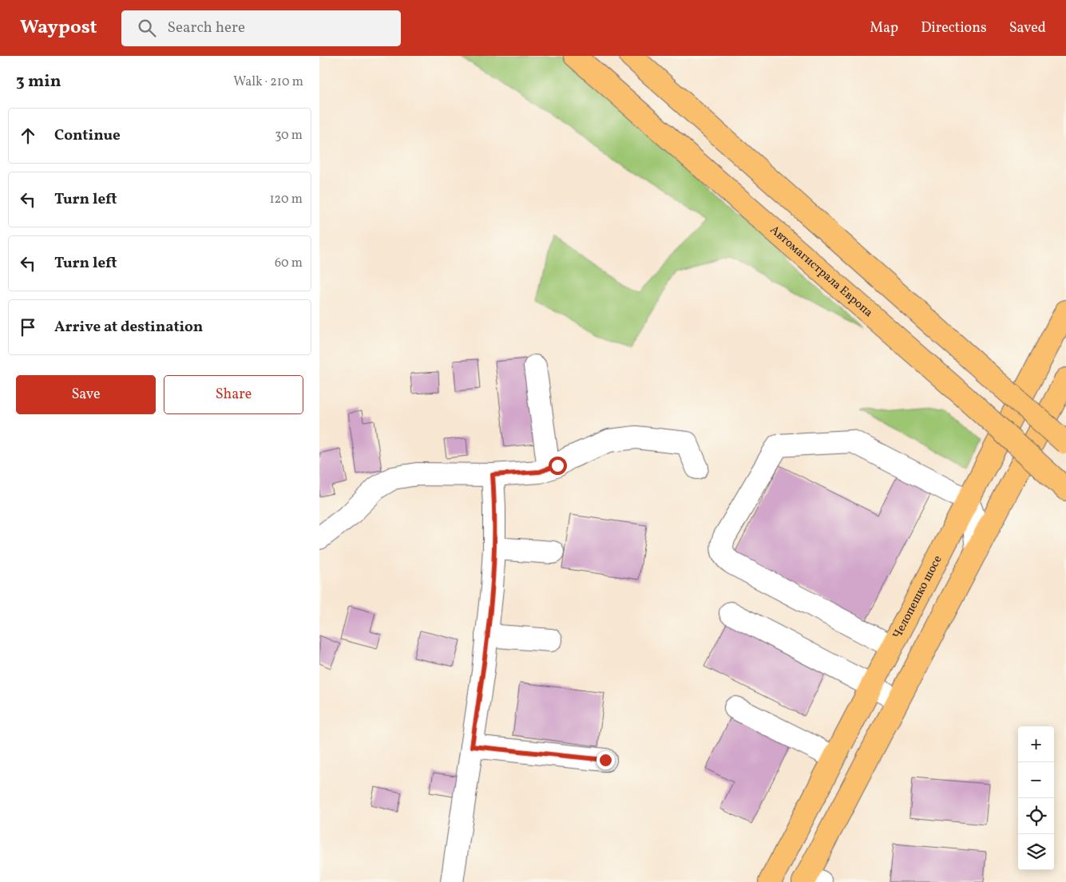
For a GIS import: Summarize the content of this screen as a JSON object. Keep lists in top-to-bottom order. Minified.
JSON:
{"streets":{"main road":["Автомагистрала Европа","Челопешко шосе"]},"page":{"header":"Waypost","search":"Search here","nav":["Map","Directions","Saved"],"heading":["3 min","Walk · 210 m"],"list":[["Continue","30 m"],["Turn left","120 m"],["Turn left","60 m"],"Arrive at destination"],"buttons":["Save","Share"],"map_buttons":["+","−"]}}
